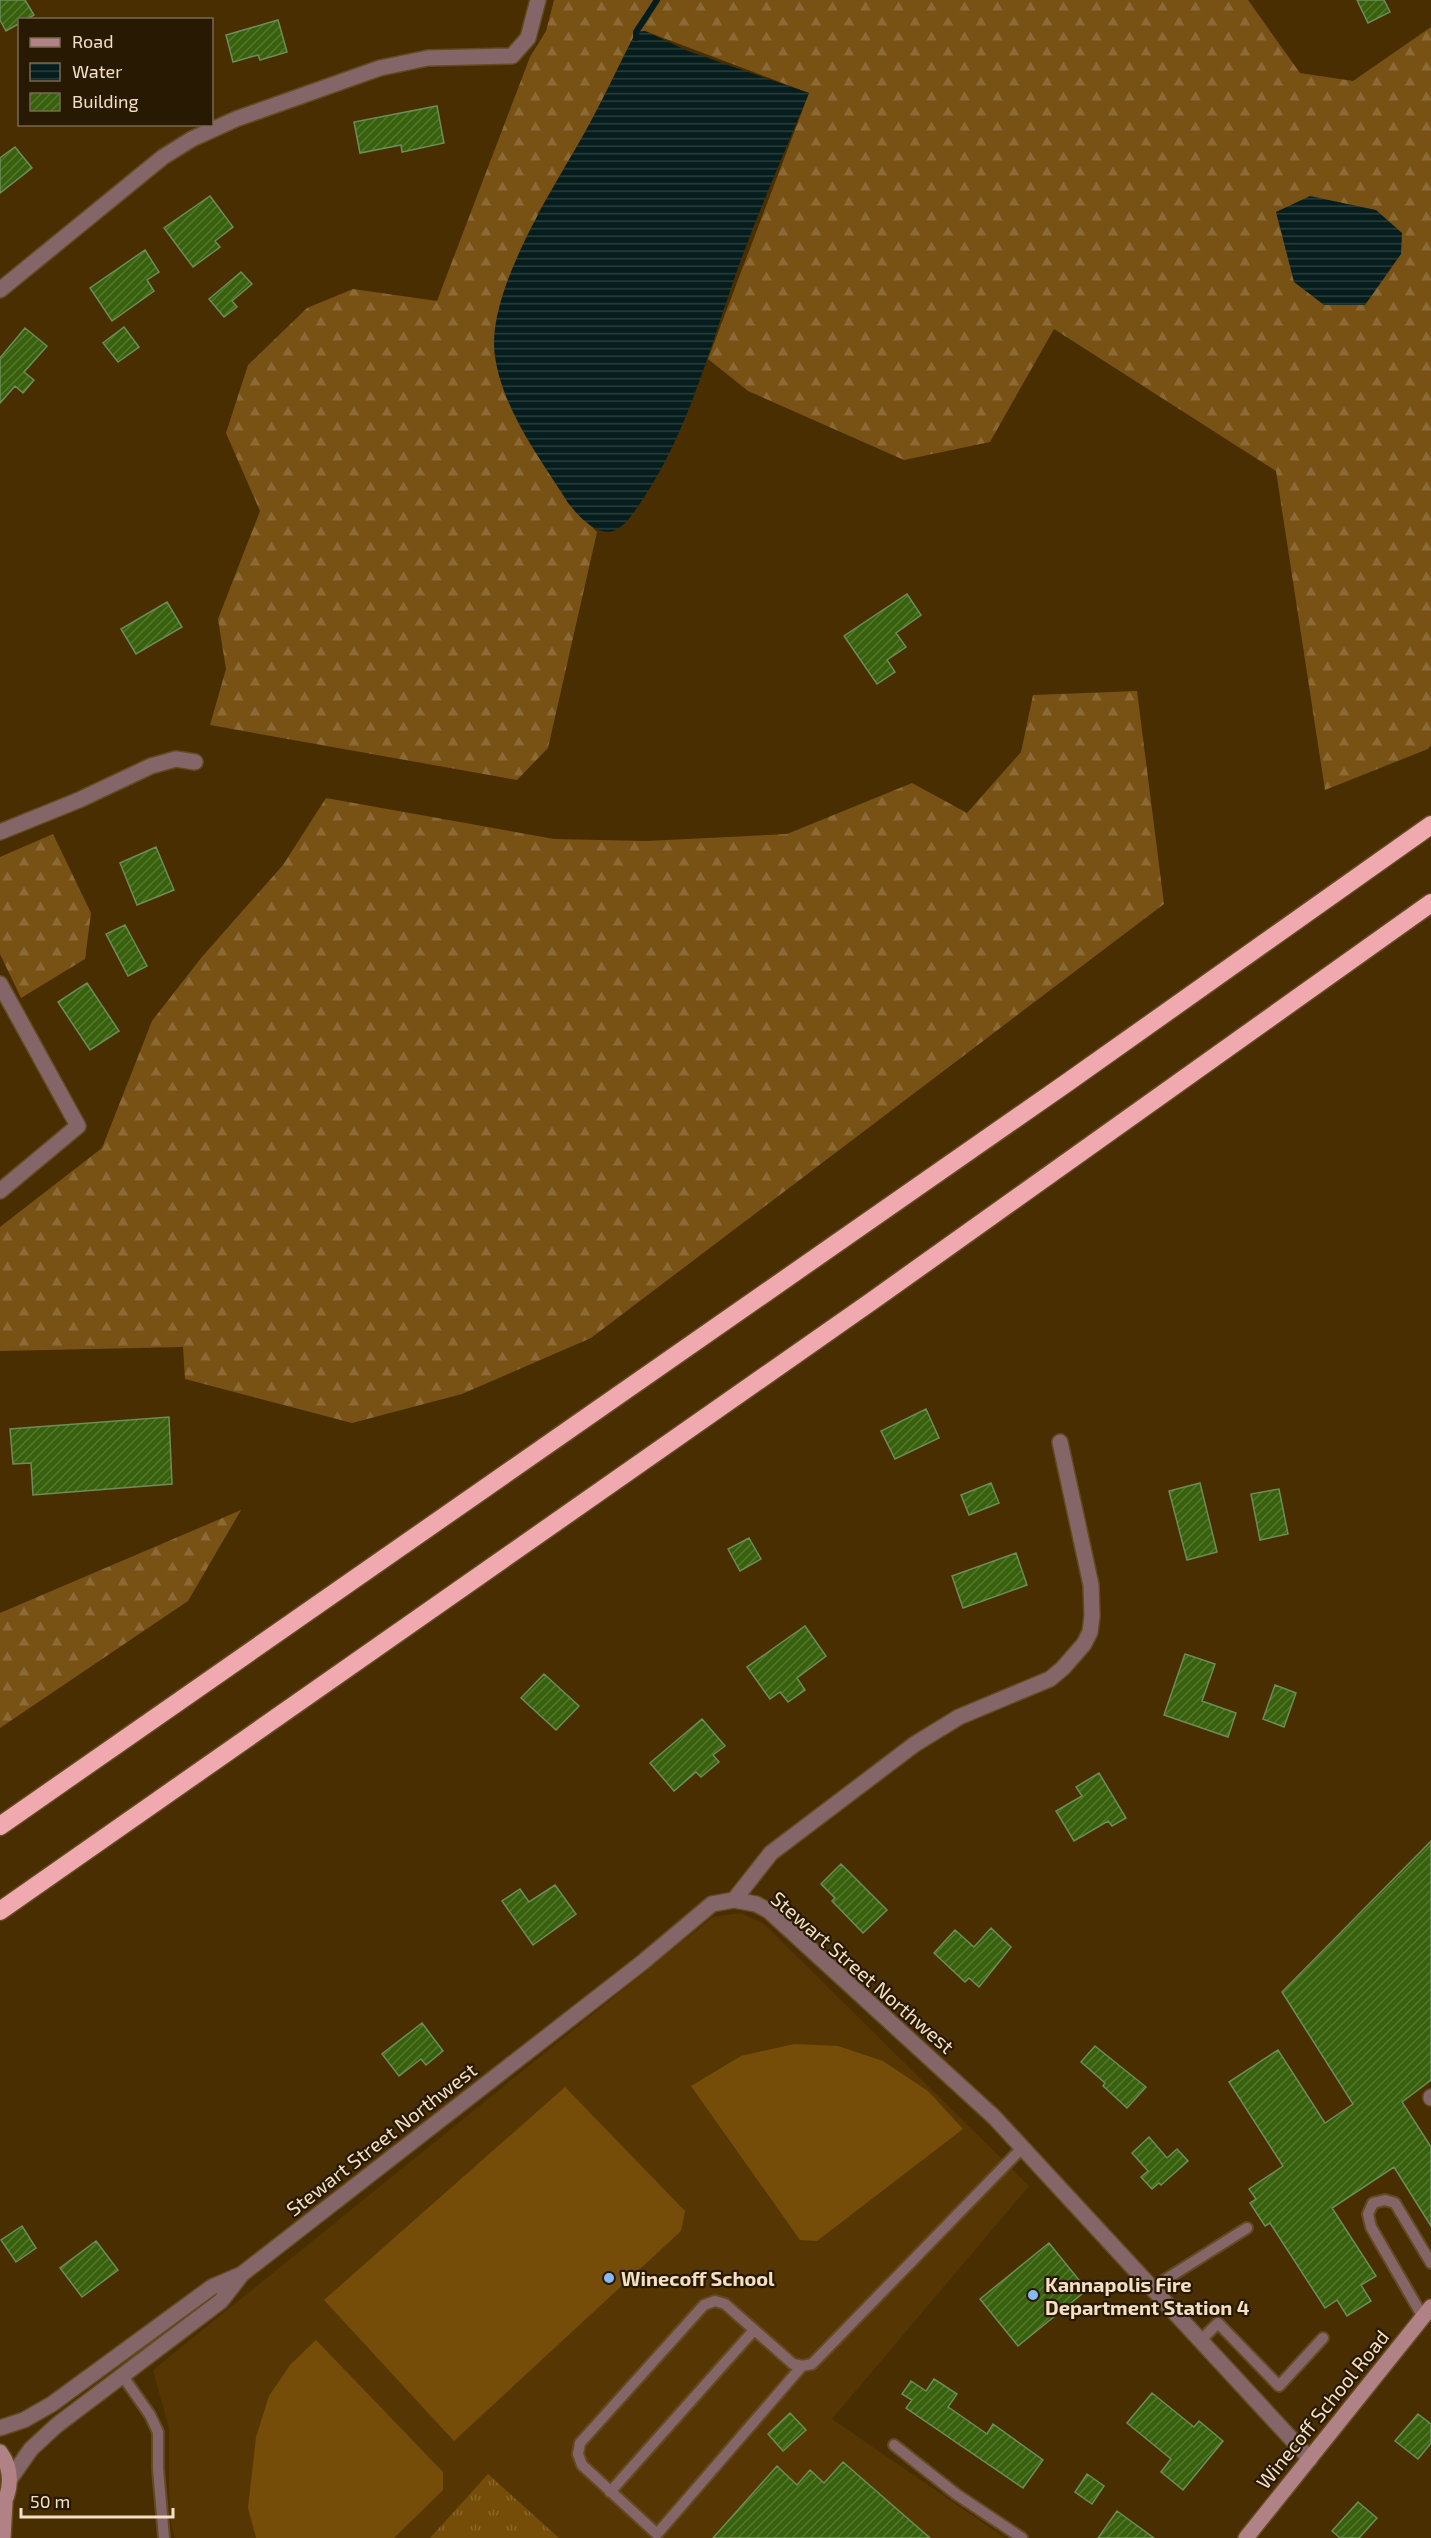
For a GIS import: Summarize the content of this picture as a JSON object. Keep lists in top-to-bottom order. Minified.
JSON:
{"streets":{"street":["Stewart Street Northwest","Winecoff School Road"]},"crossings":[["Stewart Street Northwest","Winecoff School Road"]],"places":["Winecoff School","Kannapolis Fire Department Station 4"],"legend":["Road","Water","Building"],"scale_bar":"50 m"}
